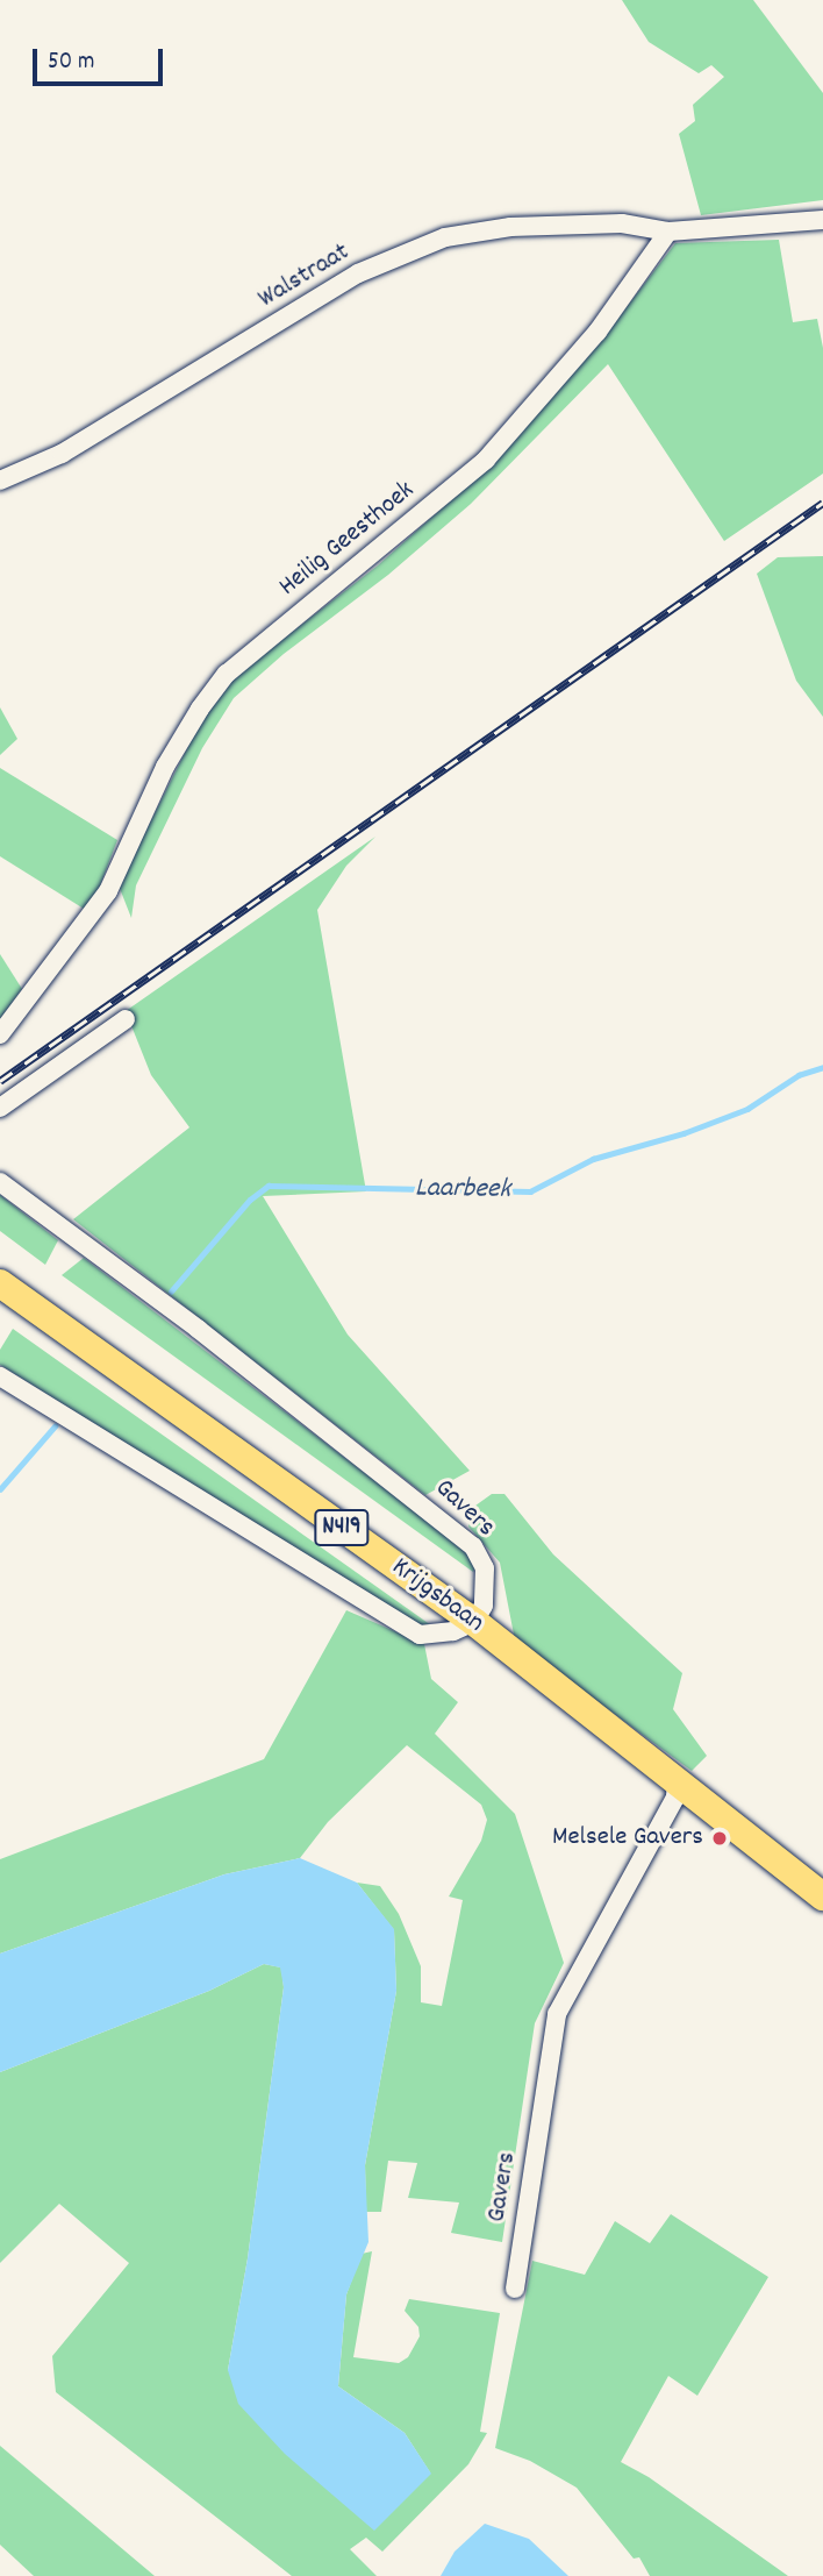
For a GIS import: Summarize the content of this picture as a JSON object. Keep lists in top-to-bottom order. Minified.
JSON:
{"streets":{"main road":["N419","Krijgsbaan"],"street":["Walstraat","Heilig Geesthoek","Gavers"]},"crossings":[["Walstraat","Heilig Geesthoek"],["Gavers","Krijgsbaan"]],"water":["Laarbeek"],"places":["Melsele Gavers"],"scale_bar":"50 m"}
